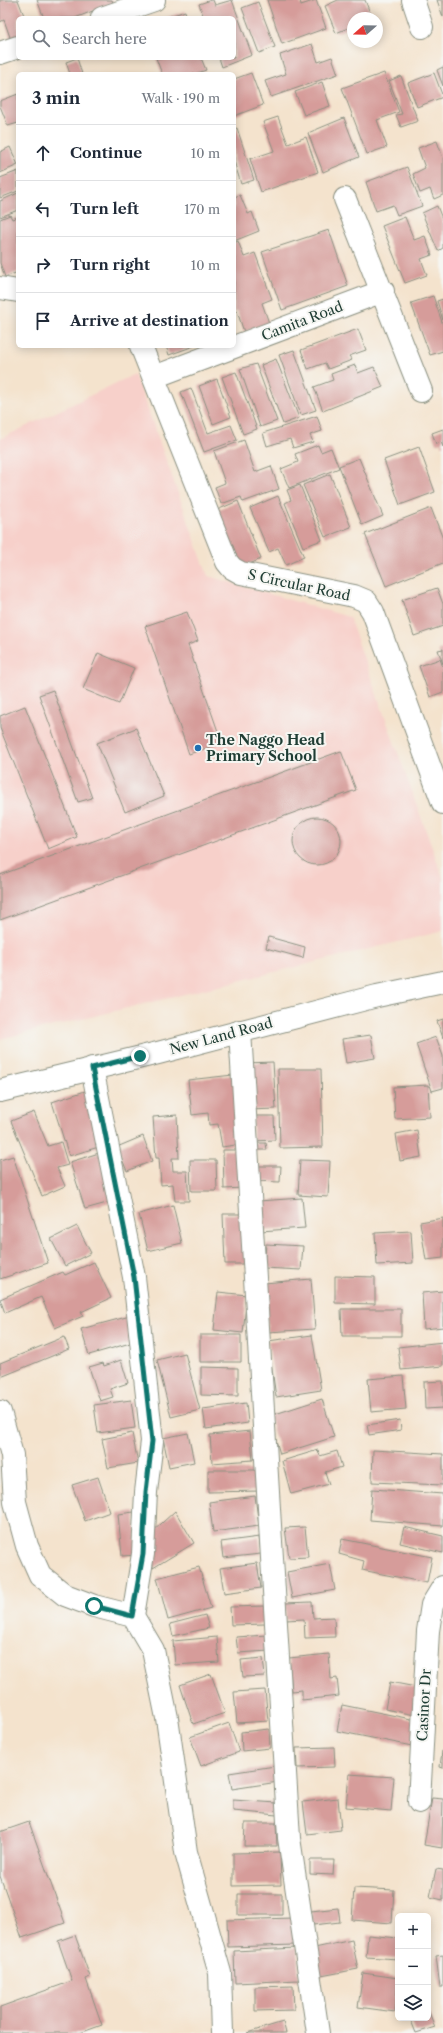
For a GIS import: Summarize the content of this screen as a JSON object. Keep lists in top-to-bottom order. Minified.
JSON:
{"streets":{"street":["Camita Road","S Circular Road","New Land Road","Casinor Dr"]},"crossings":[["Camita Road","S Circular Road"]],"places":["The Naggo Head Primary School"],"north":"left","page":{"search":"Search here","heading":["3 min","Walk · 190 m"],"list":[["Continue","10 m"],["Turn left","170 m"],["Turn right","10 m"],"Arrive at destination"],"map_buttons":["+","−"]}}
